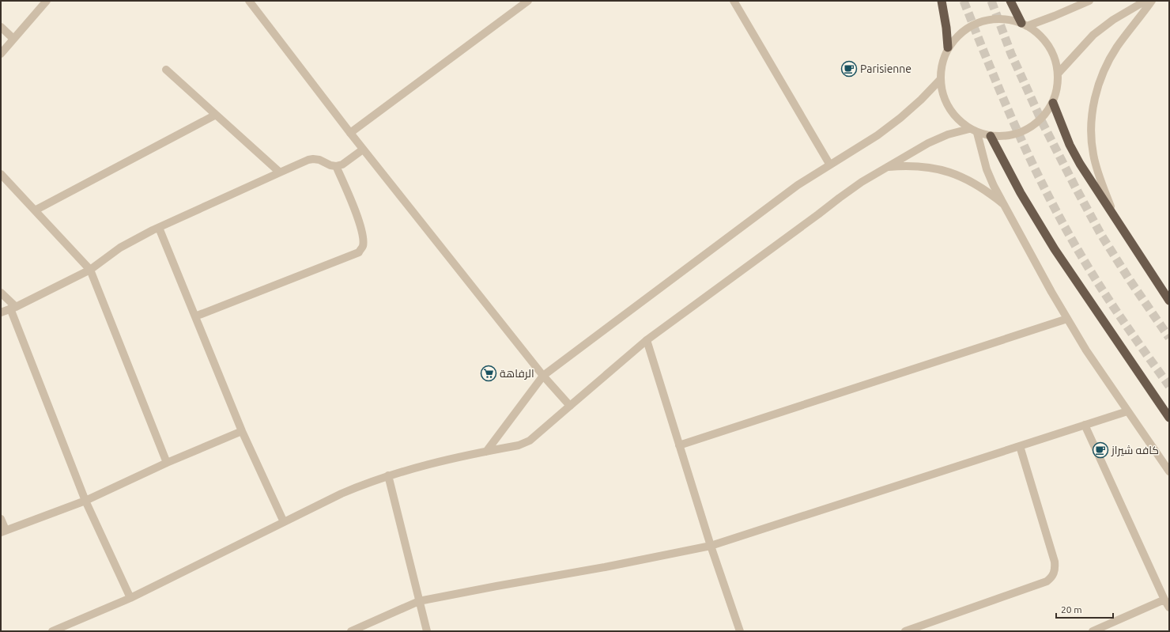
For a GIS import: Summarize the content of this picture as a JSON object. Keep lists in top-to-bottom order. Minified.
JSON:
{"places":{"cafe":["Parisienne","کافه شيراز"],"supermarket":["الرفاهة"]},"scale_bar":"20 m"}
